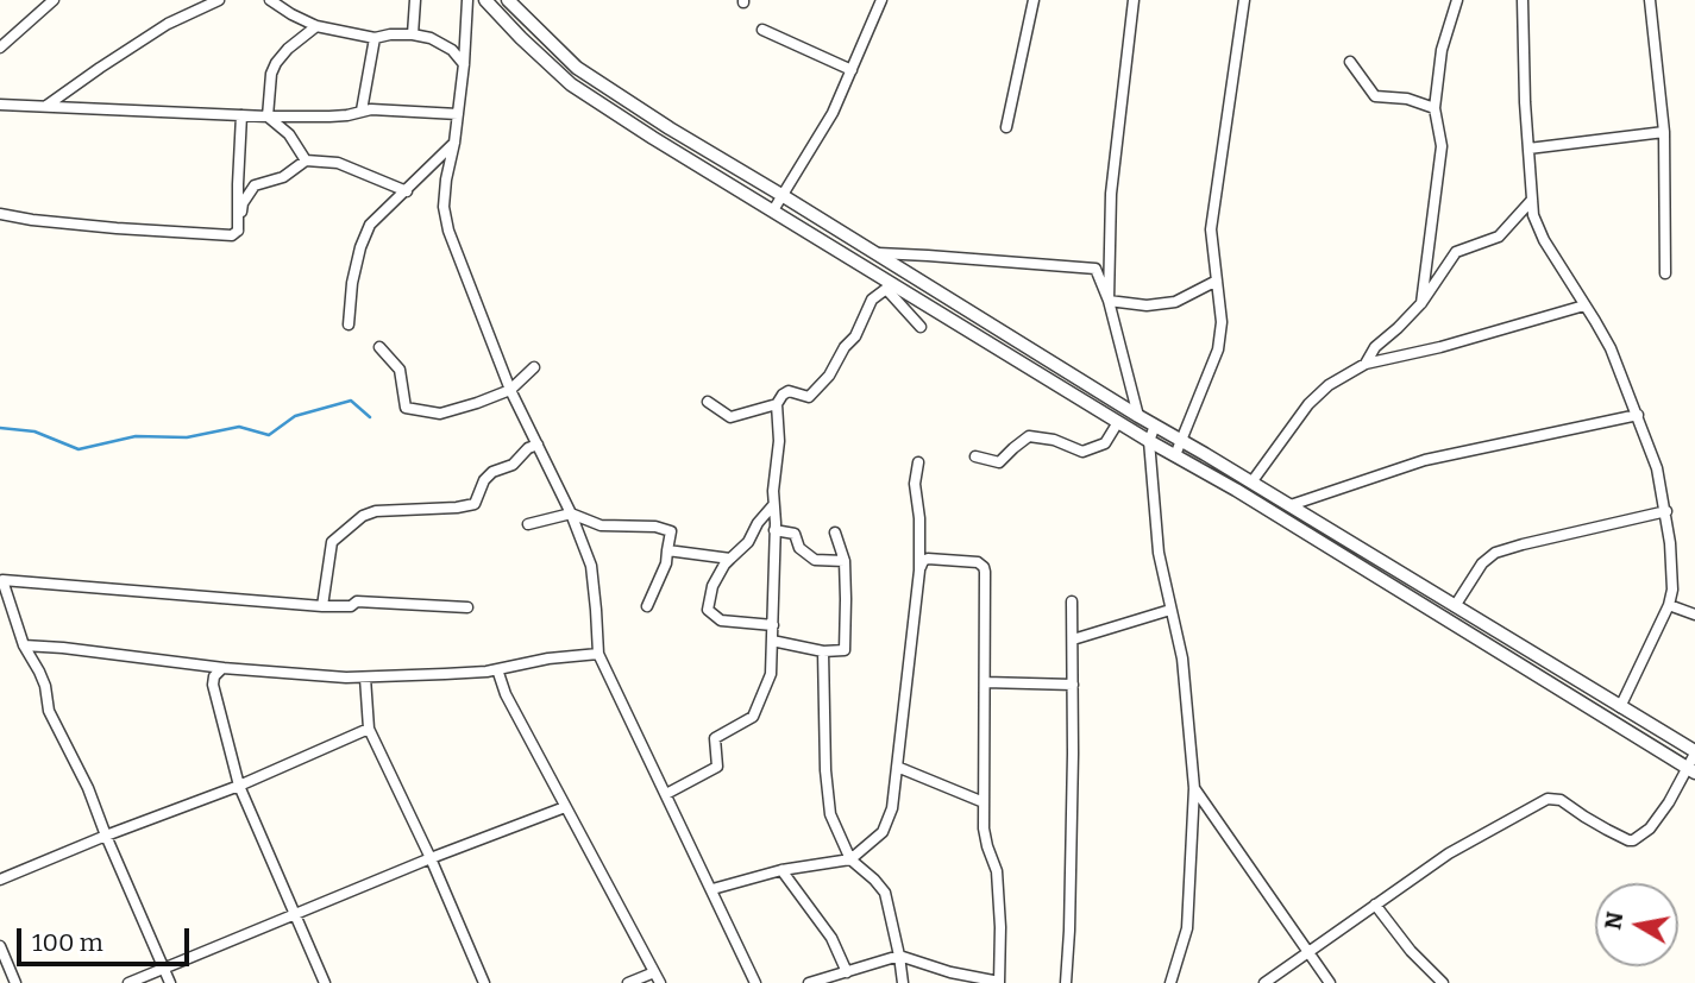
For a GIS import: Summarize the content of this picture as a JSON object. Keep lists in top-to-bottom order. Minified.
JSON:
{"scale_bar":"100 m","north":"left"}
